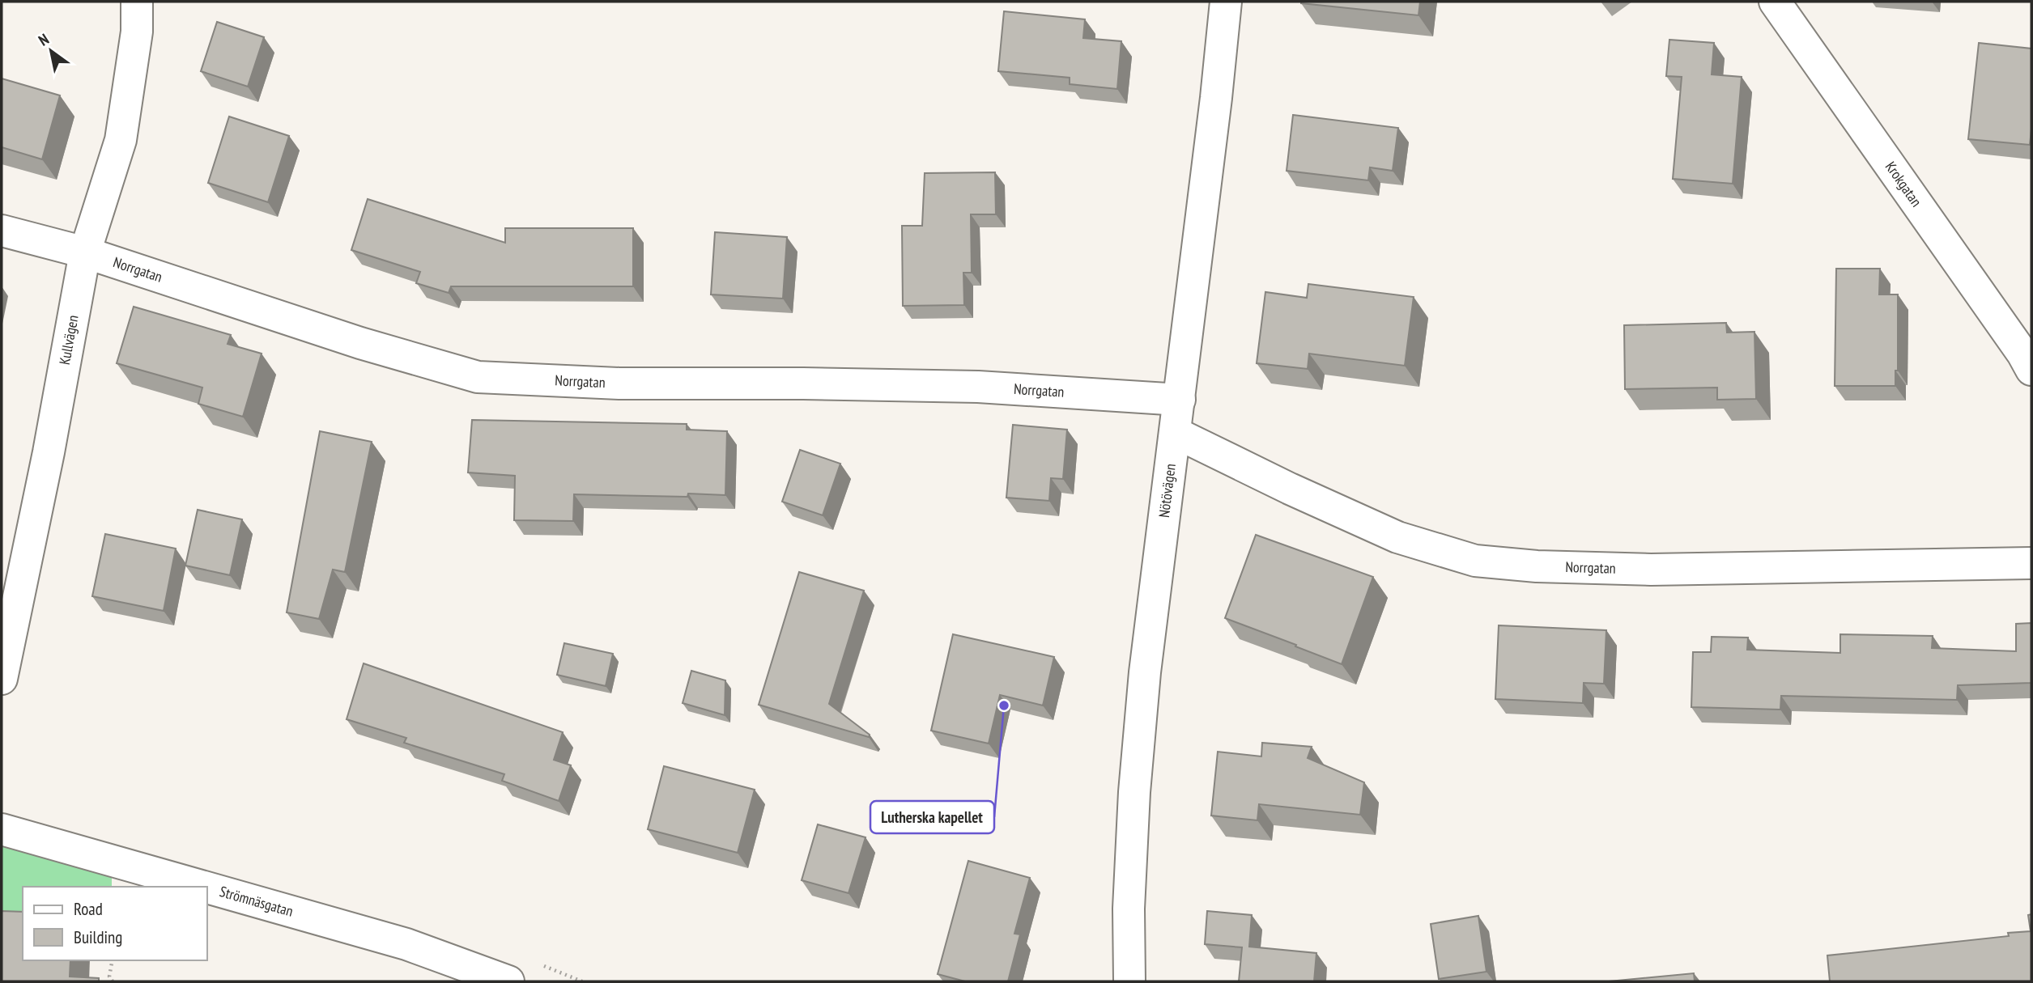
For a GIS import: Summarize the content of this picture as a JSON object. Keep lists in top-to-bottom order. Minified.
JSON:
{"streets":{"street":["Krokgatan","Norrgatan","Kullvägen","Nötövägen","Strömnäsgatan"]},"crossings":[["Norrgatan","Kullvägen"],["Norrgatan","Nötövägen"]],"places":["Lutherska kapellet"],"legend":["Road","Building"],"north":"top left"}
